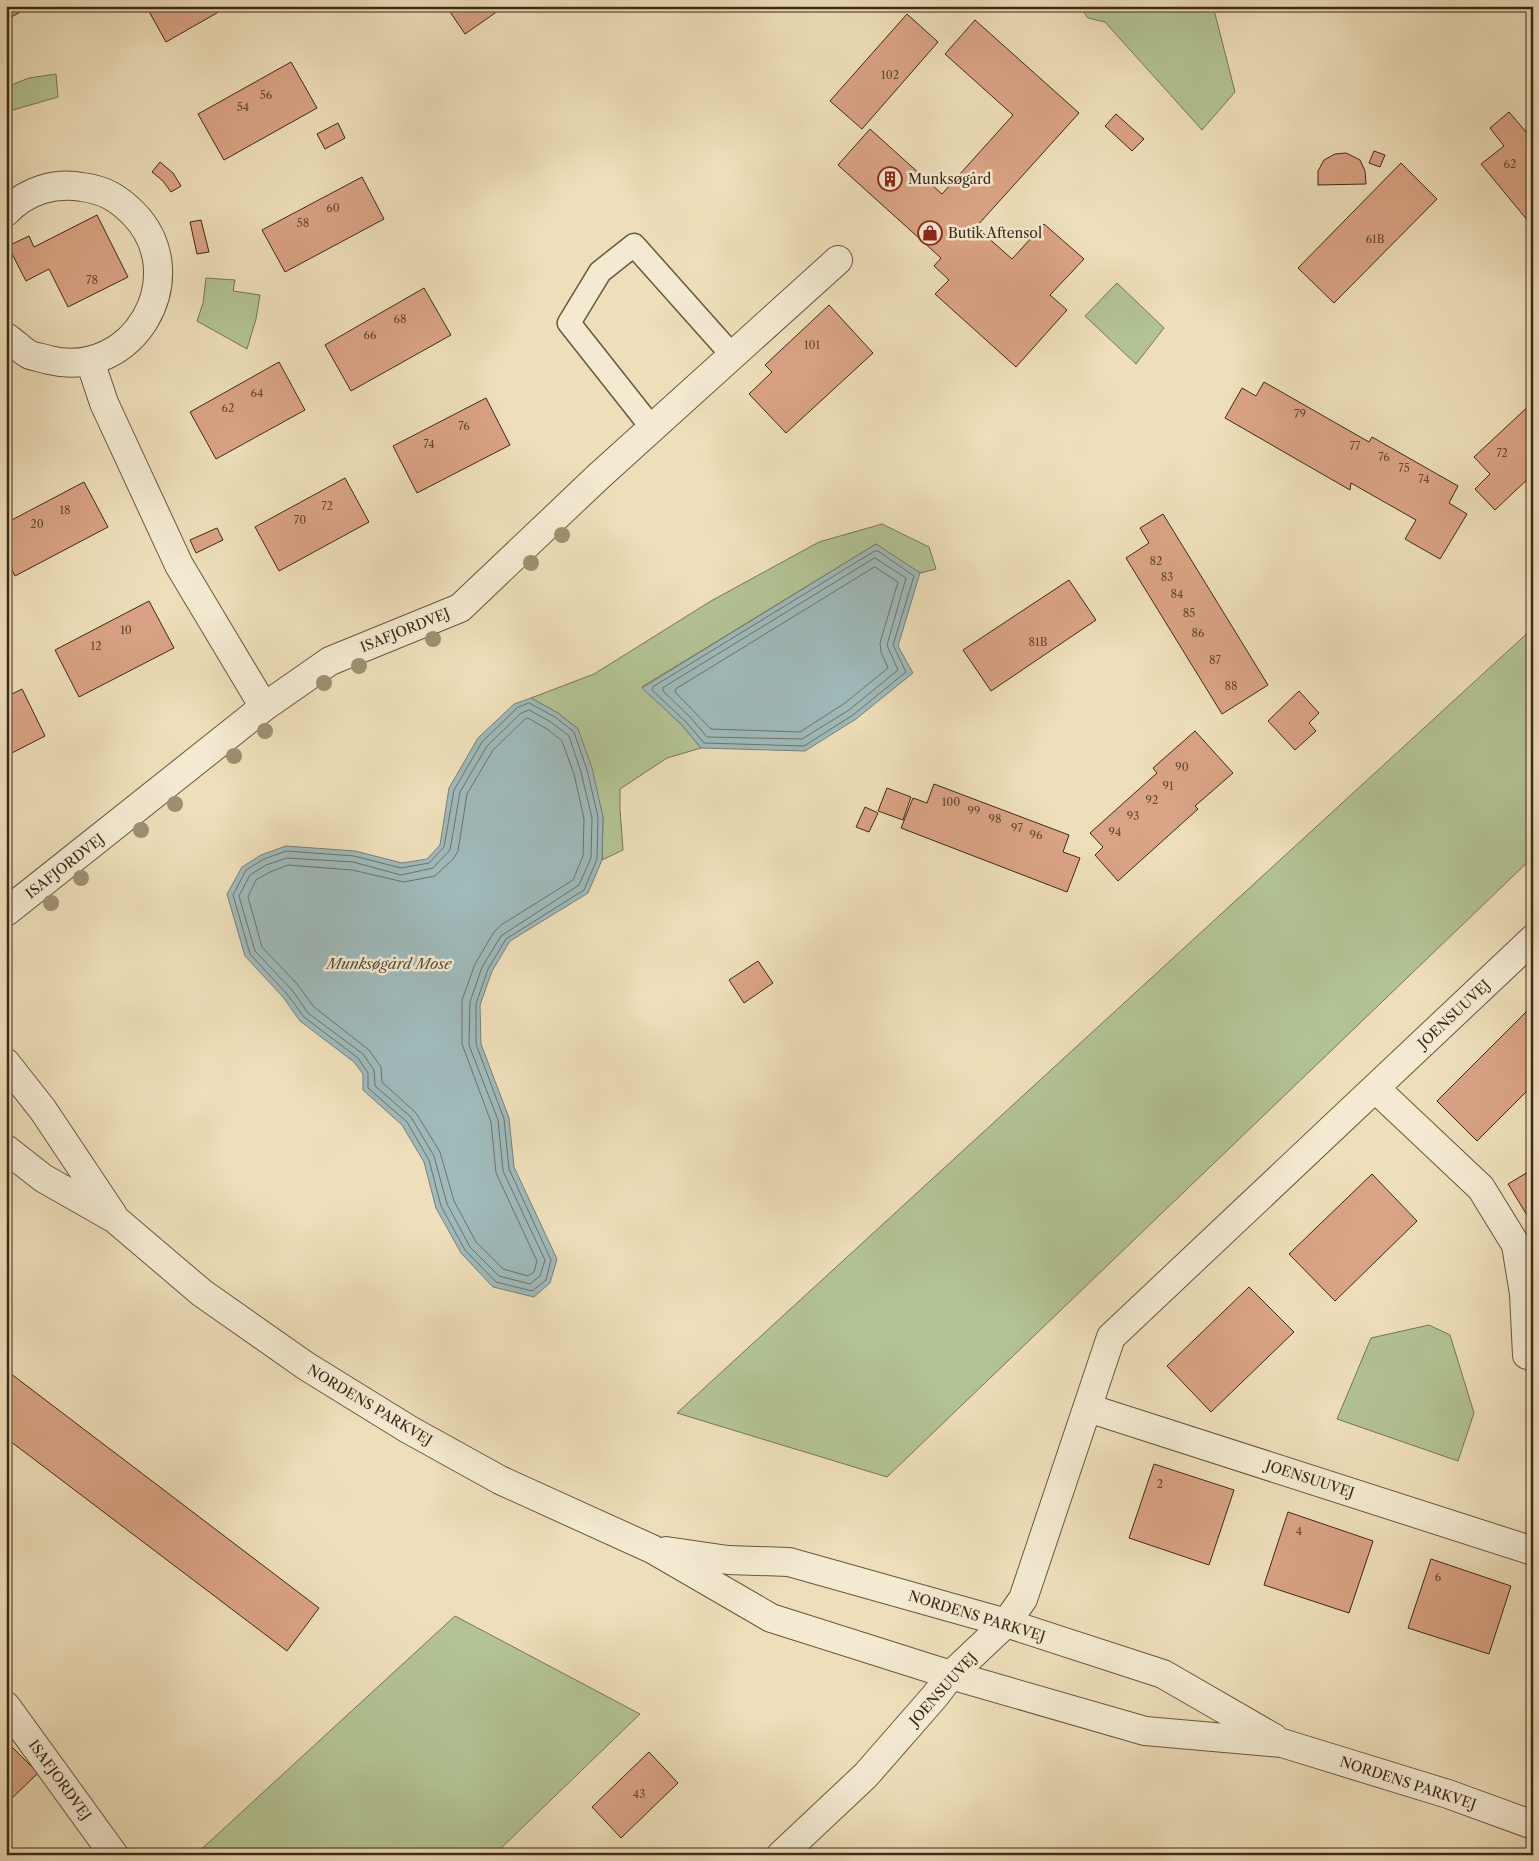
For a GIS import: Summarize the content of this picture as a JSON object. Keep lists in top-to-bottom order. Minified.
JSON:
{"streets":{"street":["ISAFJORDVEJ","JOENSUUVEJ","NORDENS PARKVEJ"]},"crossings":[["JOENSUUVEJ","NORDENS PARKVEJ"]],"water":["Munksøgård Mose"],"places":{"building":["Munksøgård"],"shop":["Butik Aftensol"]},"house_numbers":["102","56","54","62","60","58","61B","78","68","66","101","64","62","79","76","74","77","72","76","75","74","72","18","70","20","82","83","84","85","10","86","81B","12","87","88","90","91","92","100","99","93","98","97","94","96","2","4","6","43"]}
